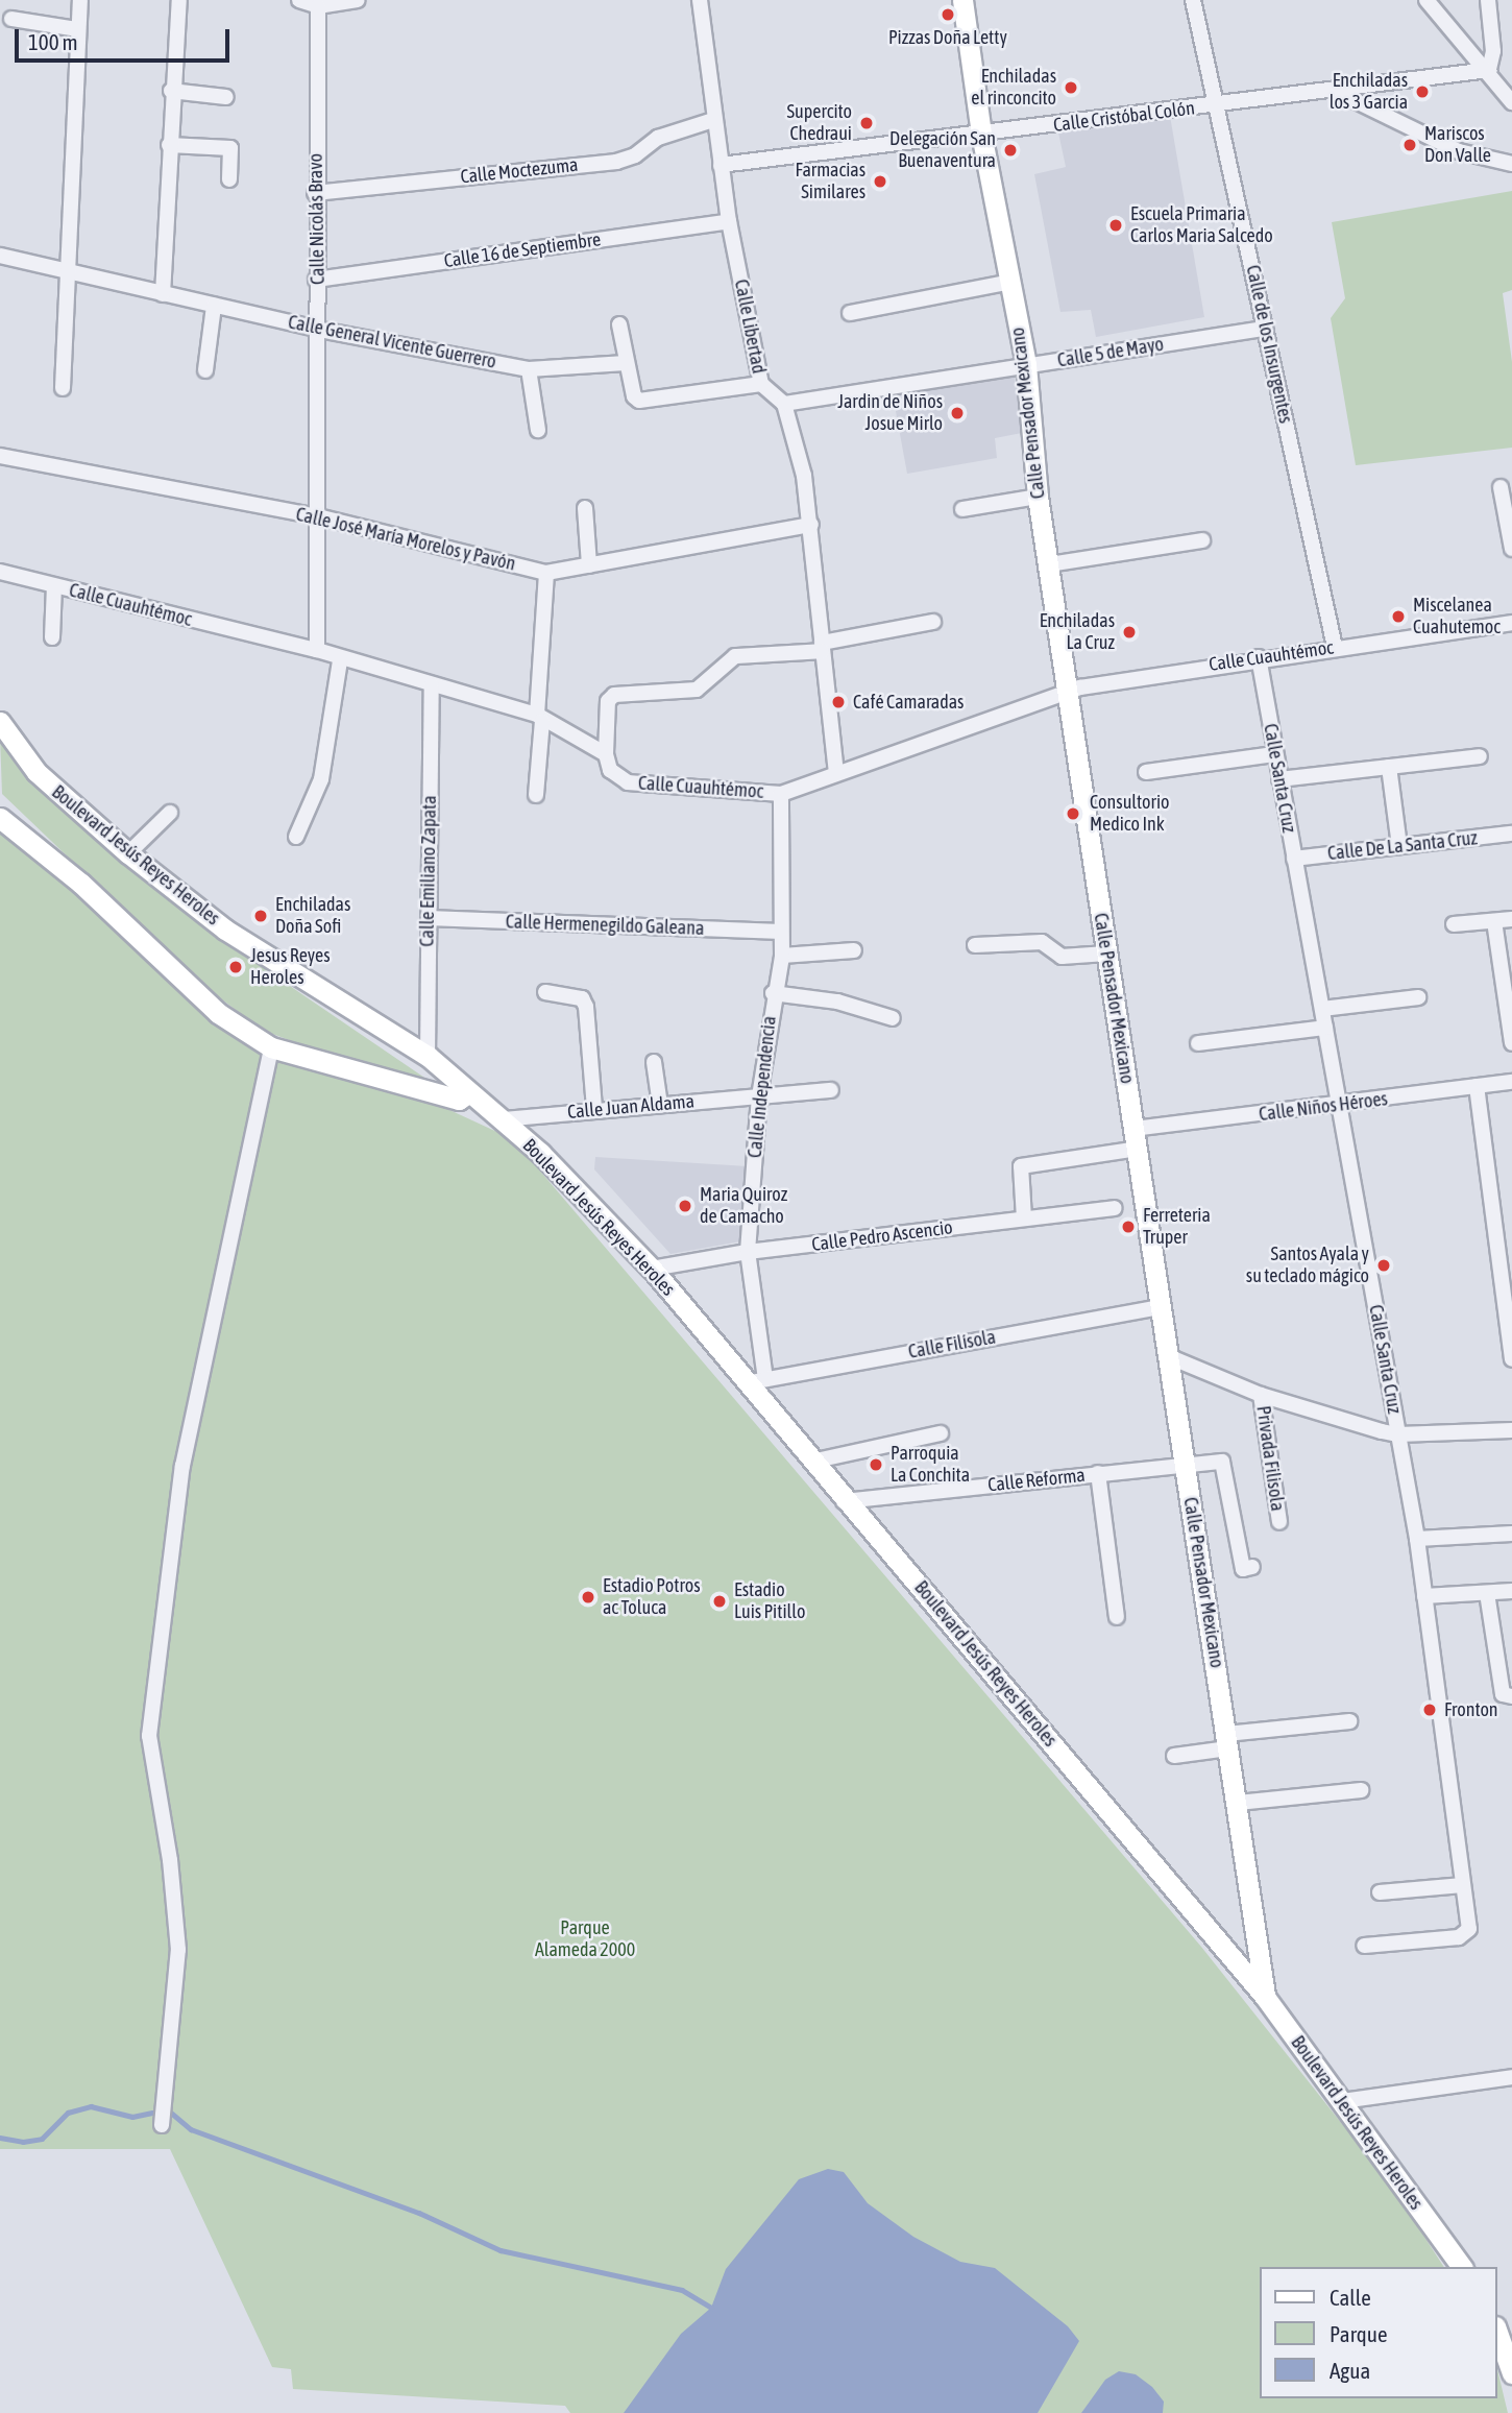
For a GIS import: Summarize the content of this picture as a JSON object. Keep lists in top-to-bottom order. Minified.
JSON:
{"streets":{"main road":["Calle Pensador Mexicano","Boulevard Jesús Reyes Heroles"],"street":["Calle Cristóbal Colón","Calle Moctezuma","Calle Nicolás Bravo","Calle 16 de Septiembre","Calle Libertad","Calle General Vicente Guerrero","Calle de los Insurgentes","Calle 5 de Mayo","Calle José María Morelos y Pavón","Calle Cuauhtémoc","Calle Santa Cruz","Calle De La Santa Cruz","Calle Emiliano Zapata","Calle Hermenegildo Galeana","Calle Independencia","Calle Juan Aldama","Calle Niños Héroes","Calle Pedro Ascencio","Calle Filísola","Privada Filisola","Calle Reforma"]},"crossings":[["Calle Cristóbal Colón","Calle Libertad"],["Calle Cristóbal Colón","Calle de los Insurgentes"],["Calle Cristóbal Colón","Calle Pensador Mexicano"],["Calle Moctezuma","Calle Nicolás Bravo"],["Calle Moctezuma","Calle Libertad"],["Calle Nicolás Bravo","Calle 16 de Septiembre"],["Calle Nicolás Bravo","Calle General Vicente Guerrero"],["Calle Nicolás Bravo","Calle José María Morelos y Pavón"],["Calle Nicolás Bravo","Calle Cuauhtémoc"],["Calle 16 de Septiembre","Calle Libertad"],["Calle Libertad","Calle 5 de Mayo"],["Calle de los Insurgentes","Calle 5 de Mayo"],["Calle de los Insurgentes","Calle Cuauhtémoc"],["Calle 5 de Mayo","Calle Pensador Mexicano"],["Calle Pensador Mexicano","Calle Cuauhtémoc"],["Calle Pensador Mexicano","Boulevard Jesús Reyes Heroles"],["Calle Pensador Mexicano","Calle Niños Héroes"],["Calle Pensador Mexicano","Calle Filísola"],["Calle Pensador Mexicano","Calle Reforma"],["Calle Cuauhtémoc","Calle Santa Cruz"],["Calle Cuauhtémoc","Calle Emiliano Zapata"],["Calle Cuauhtémoc","Calle Independencia"],["Calle Santa Cruz","Calle De La Santa Cruz"],["Calle Santa Cruz","Calle Niños Héroes"],["Boulevard Jesús Reyes Heroles","Calle Emiliano Zapata"],["Boulevard Jesús Reyes Heroles","Calle Juan Aldama"],["Boulevard Jesús Reyes Heroles","Calle Pedro Ascencio"],["Boulevard Jesús Reyes Heroles","Calle Filísola"],["Boulevard Jesús Reyes Heroles","Calle Reforma"],["Calle Emiliano Zapata","Calle Hermenegildo Galeana"],["Calle Hermenegildo Galeana","Calle Independencia"],["Calle Independencia","Calle Juan Aldama"],["Calle Independencia","Calle Pedro Ascencio"],["Calle Independencia","Calle Filísola"],["Calle Niños Héroes","Calle Pedro Ascencio"]],"parks":["Parque Alameda 2000"],"places":["Pizzas Doña Letty","Enchiladas el rinconcito","Enchiladas los 3 Garcia","Supercito Chedraui","Mariscos Don Valle","Delegación San Buenaventura","Farmacias Similares","Escuela Primaria Carlos Maria Salcedo","Jardin de Niños Josue Mirlo","Miscelanea Cuahutemoc","Enchiladas La Cruz","Café Camaradas","Consultorio Medico Ink","Enchiladas Doña Sofi","Jesus Reyes Heroles","Maria Quiroz de Camacho","Ferreteria Truper","Santos Ayala y su teclado mágico","Parroquia La Conchita","Estadio Potros ac Toluca","Estadio Luis Pitillo","Fronton"],"legend":["Calle","Parque","Agua"],"scale_bar":"100 m"}
